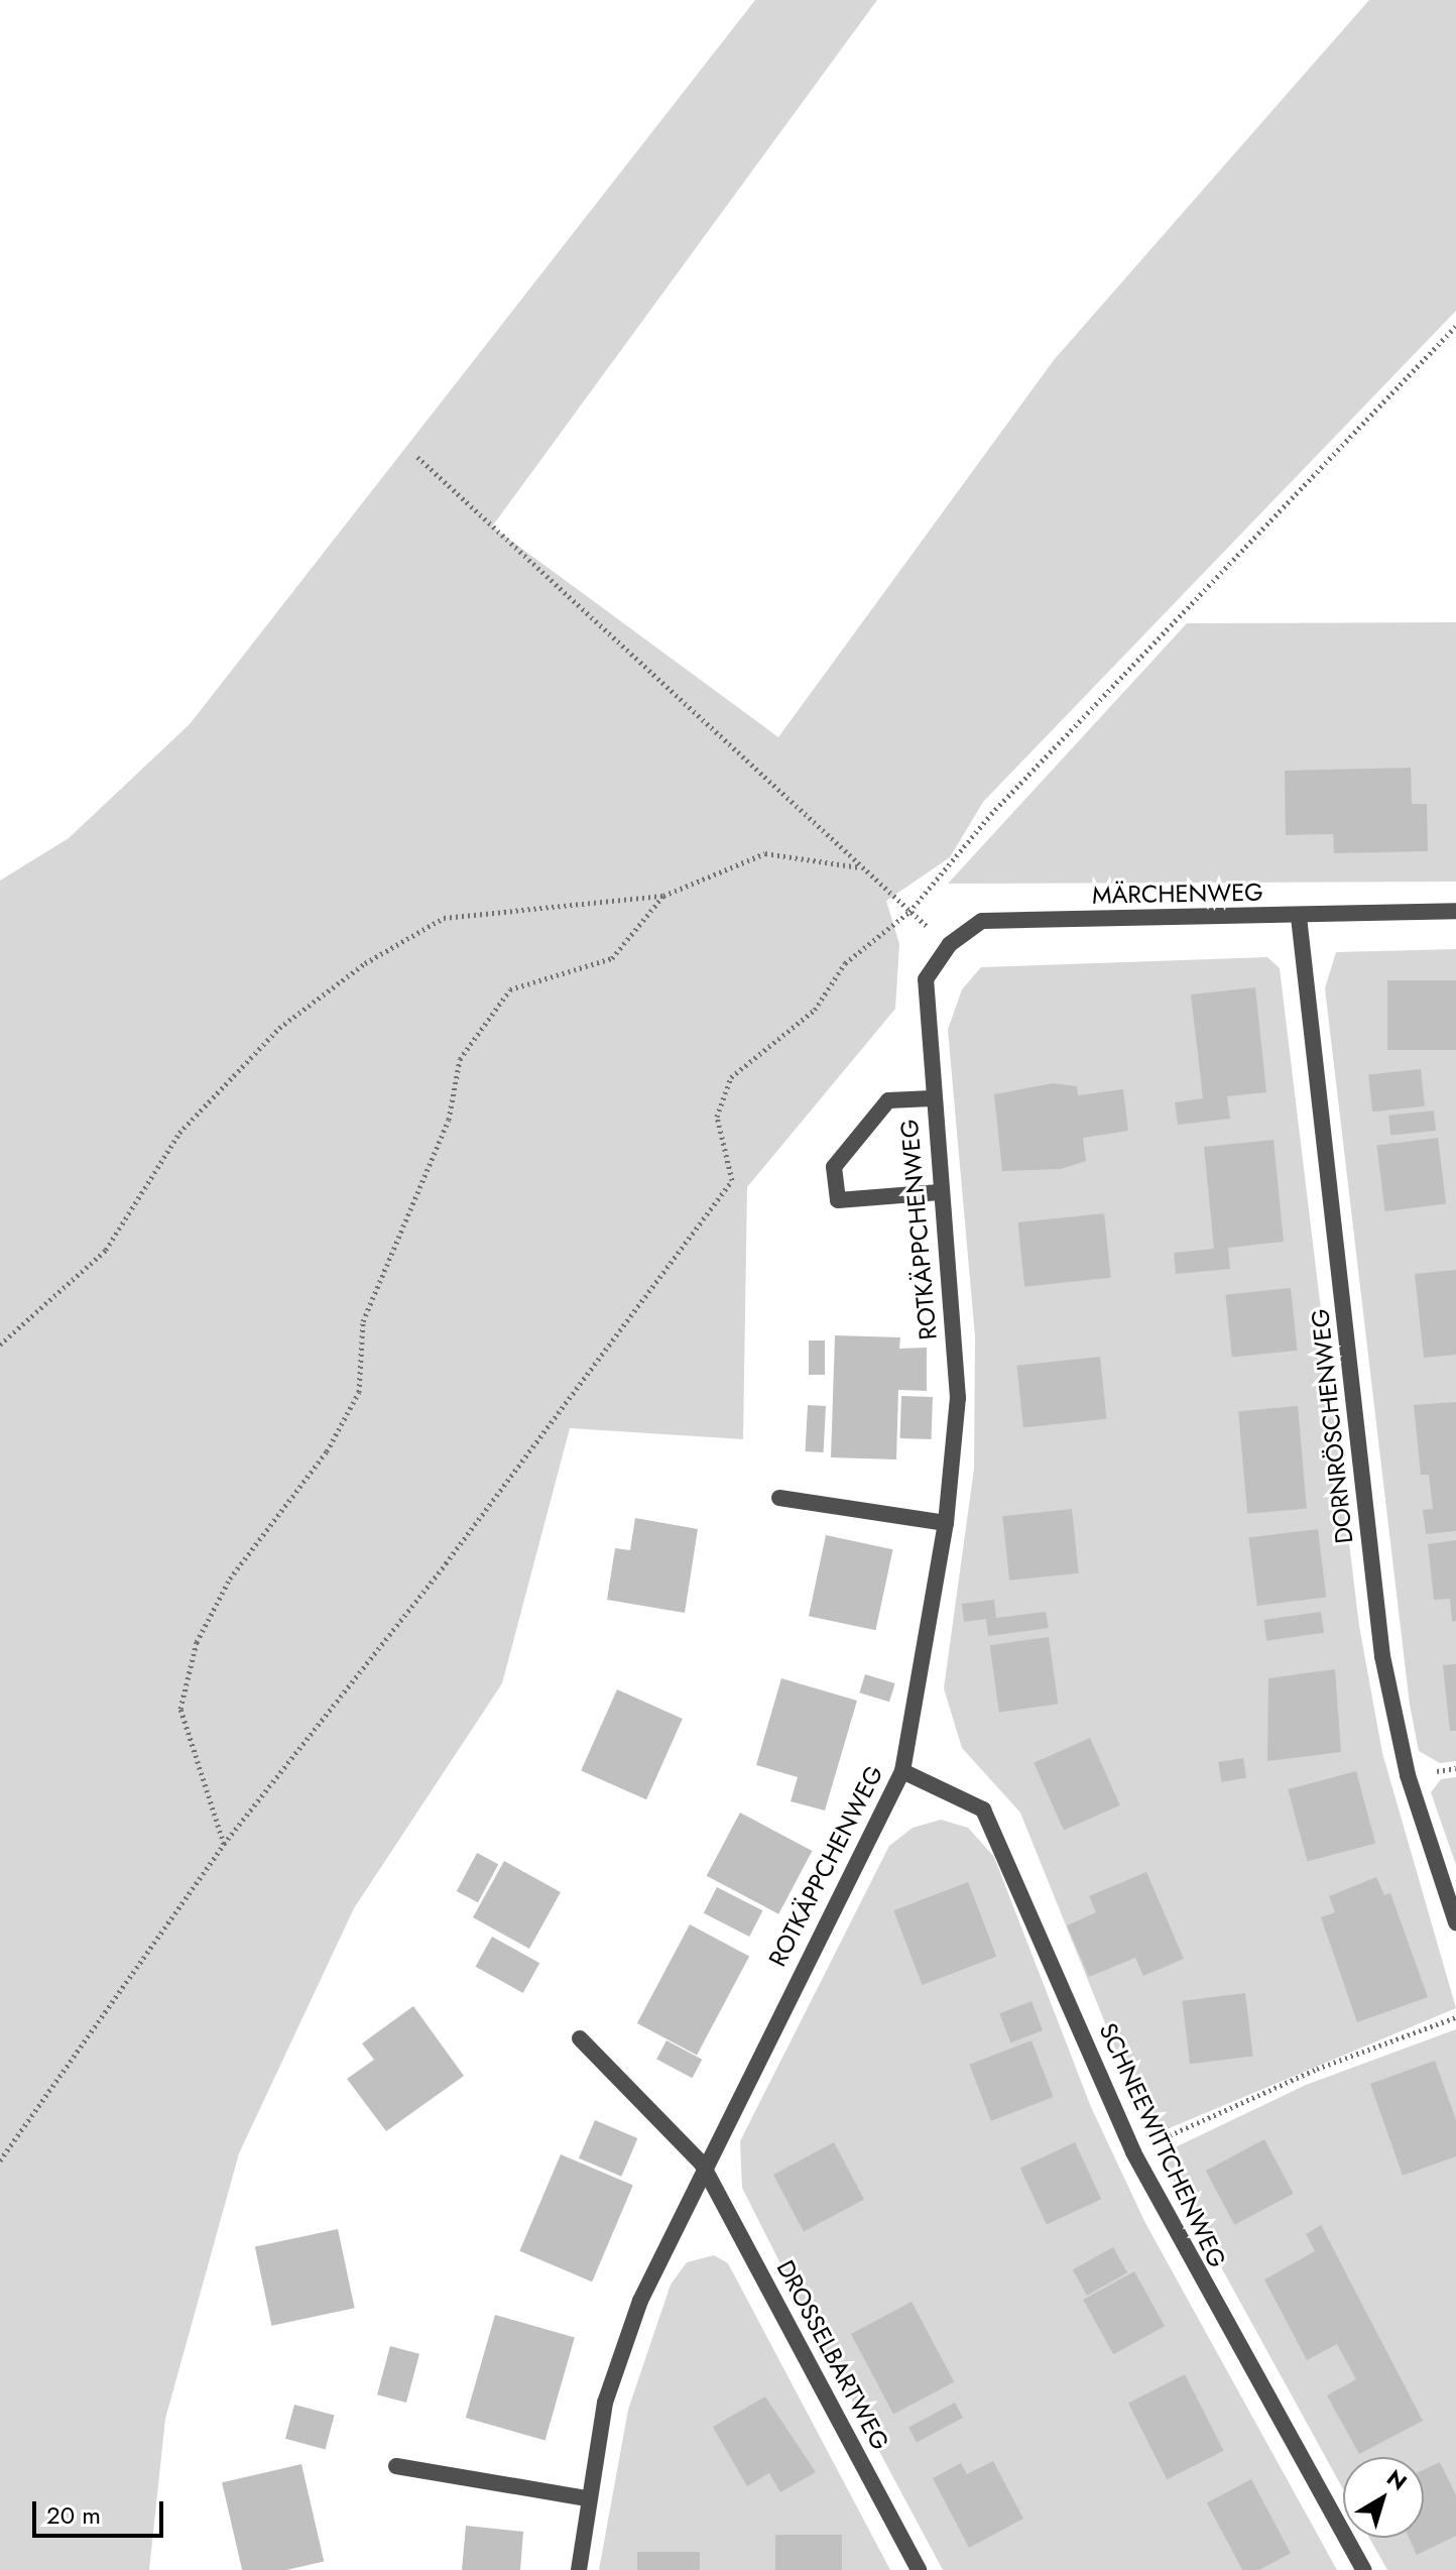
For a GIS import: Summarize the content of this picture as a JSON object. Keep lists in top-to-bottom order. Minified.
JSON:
{"streets":{"street":["MÄRCHENWEG","ROTKÄPPCHENWEG","DORNRÖSCHENWEG","SCHNEEWITTCHENWEG","DROSSELBARTWEG"]},"crossings":[["MÄRCHENWEG","ROTKÄPPCHENWEG"],["MÄRCHENWEG","DORNRÖSCHENWEG"],["ROTKÄPPCHENWEG","SCHNEEWITTCHENWEG"],["ROTKÄPPCHENWEG","DROSSELBARTWEG"]],"scale_bar":"20 m","north":"top right"}
